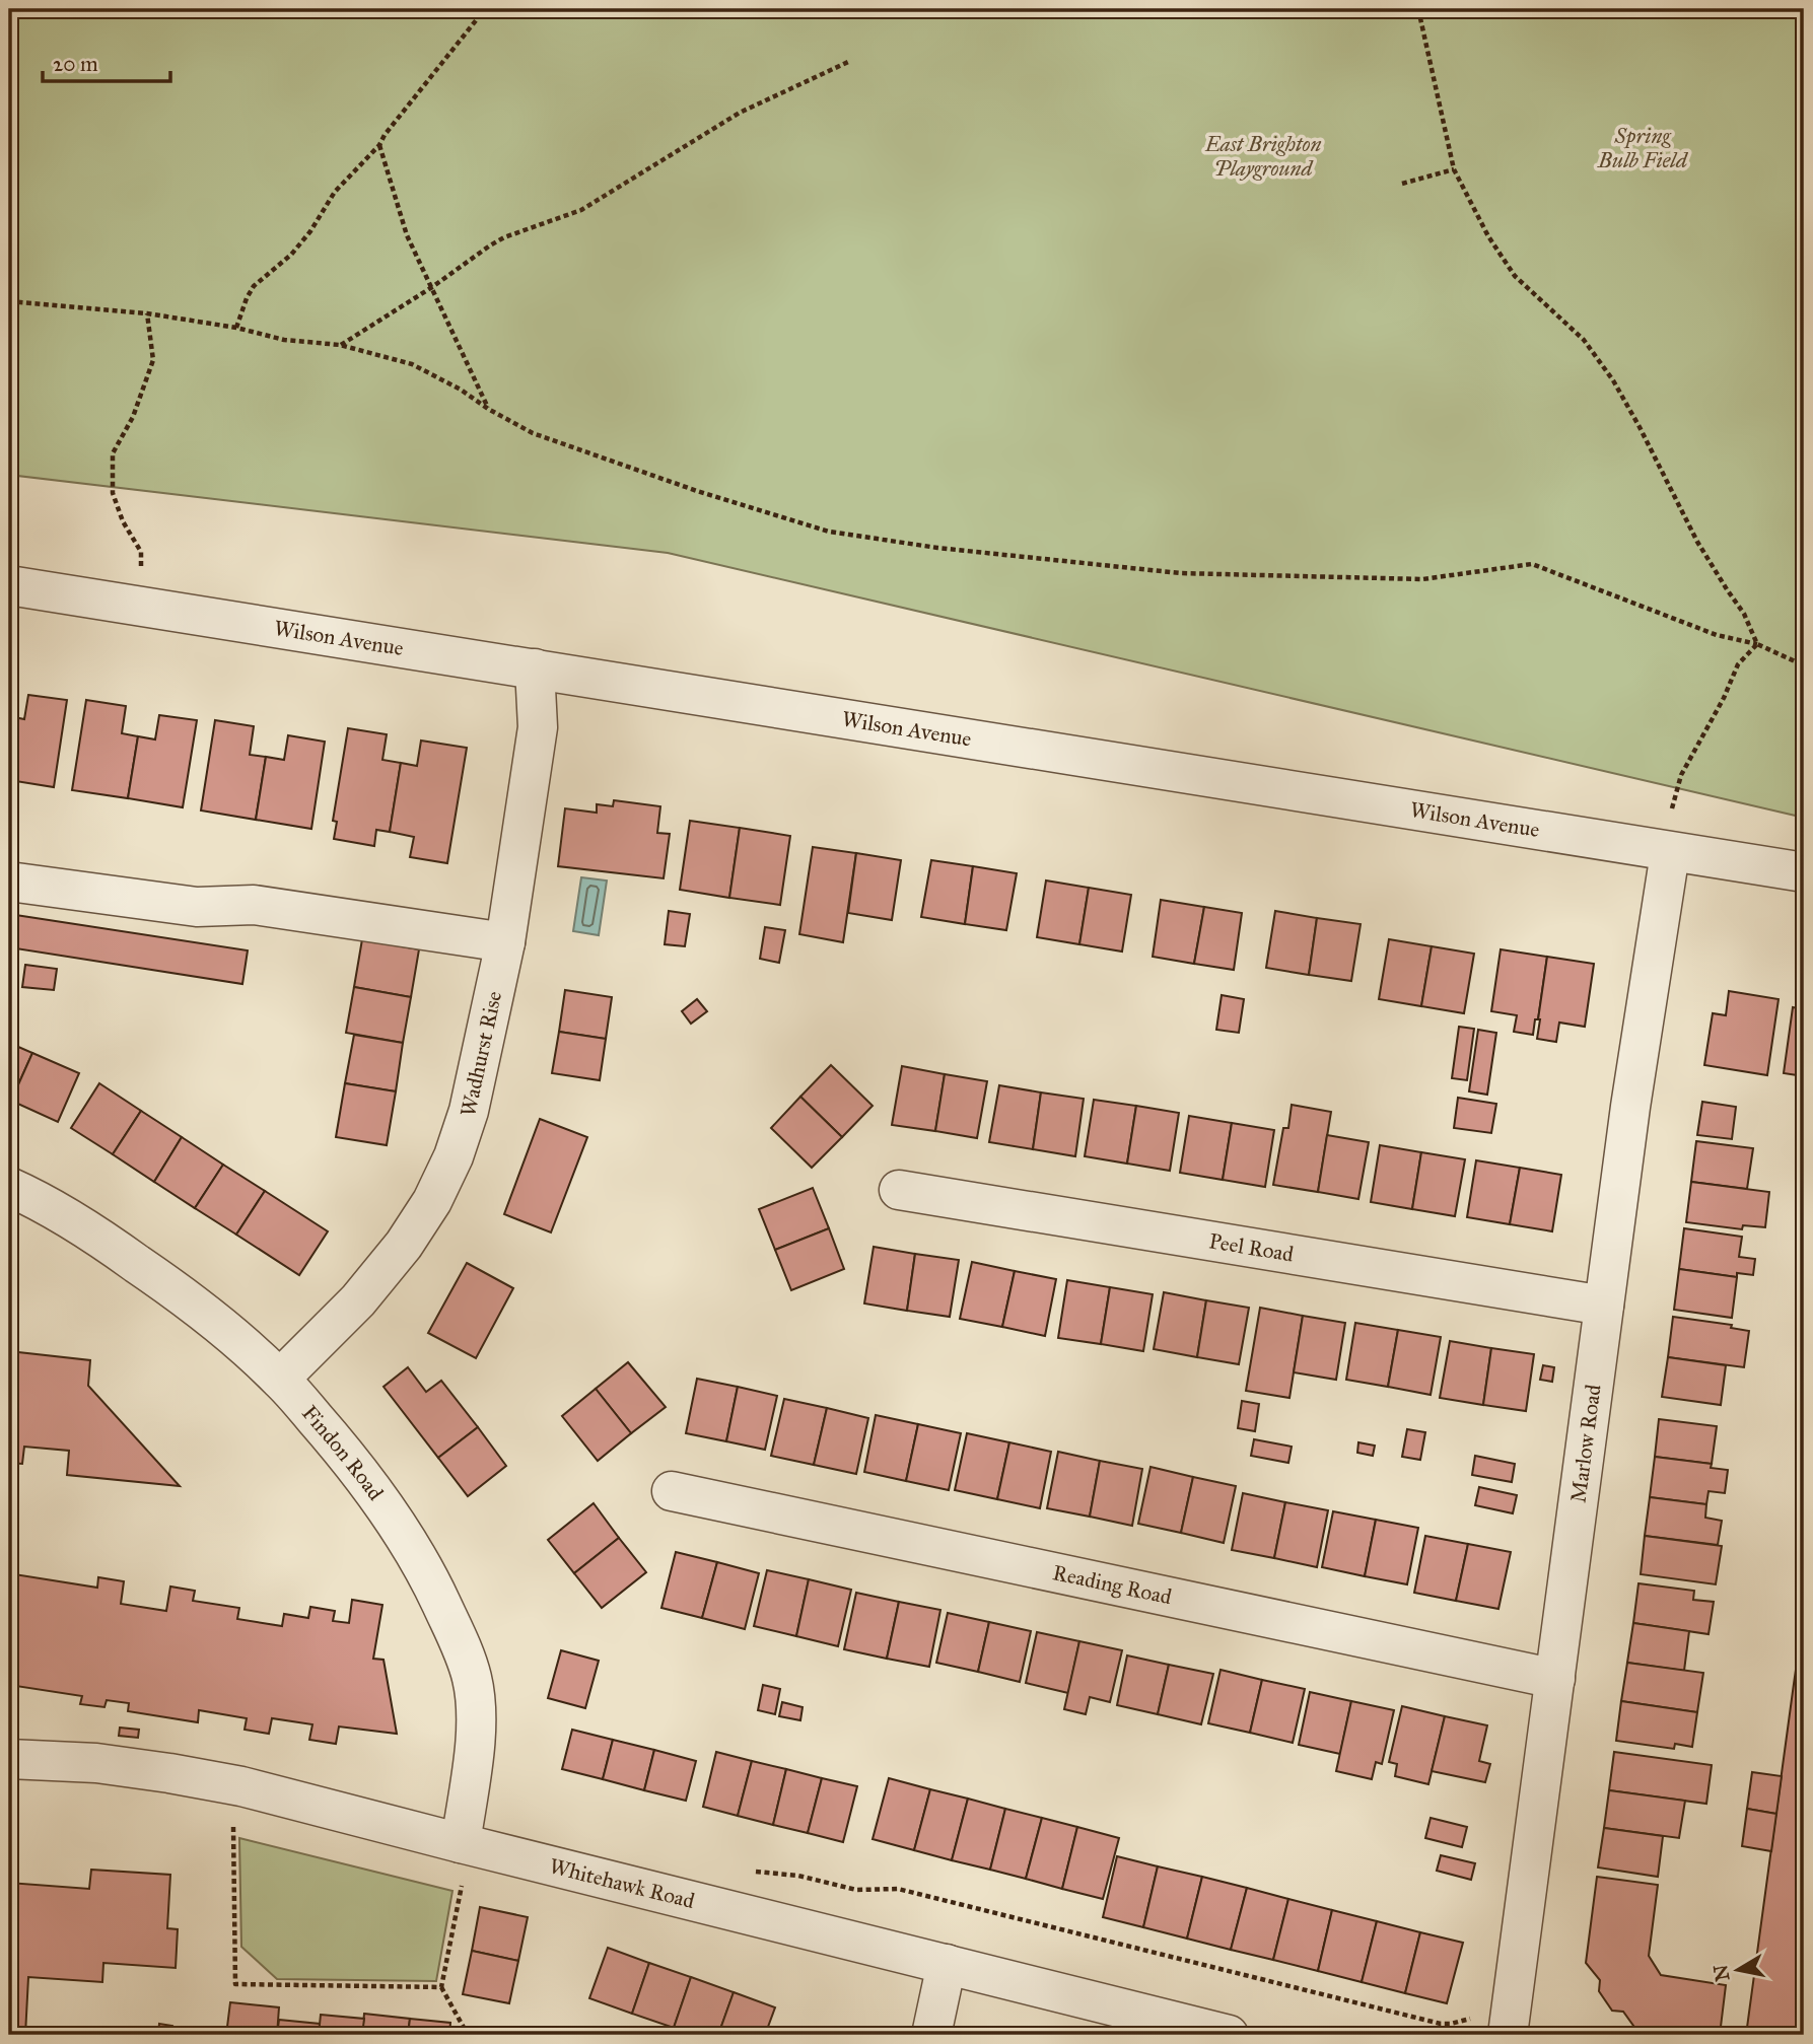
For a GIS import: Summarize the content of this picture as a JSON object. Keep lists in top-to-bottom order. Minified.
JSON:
{"streets":{"street":["Wilson Avenue","Wadhurst Rise","Peel Road","Marlow Road","Findon Road","Reading Road","Whitehawk Road"]},"crossings":[["Wilson Avenue","Wadhurst Rise"],["Wilson Avenue","Marlow Road"],["Wadhurst Rise","Findon Road"],["Peel Road","Marlow Road"],["Marlow Road","Reading Road"],["Findon Road","Whitehawk Road"]],"parks":["Spring Bulb Field","East Brighton Playground"],"scale_bar":"20 m","north":"left"}
